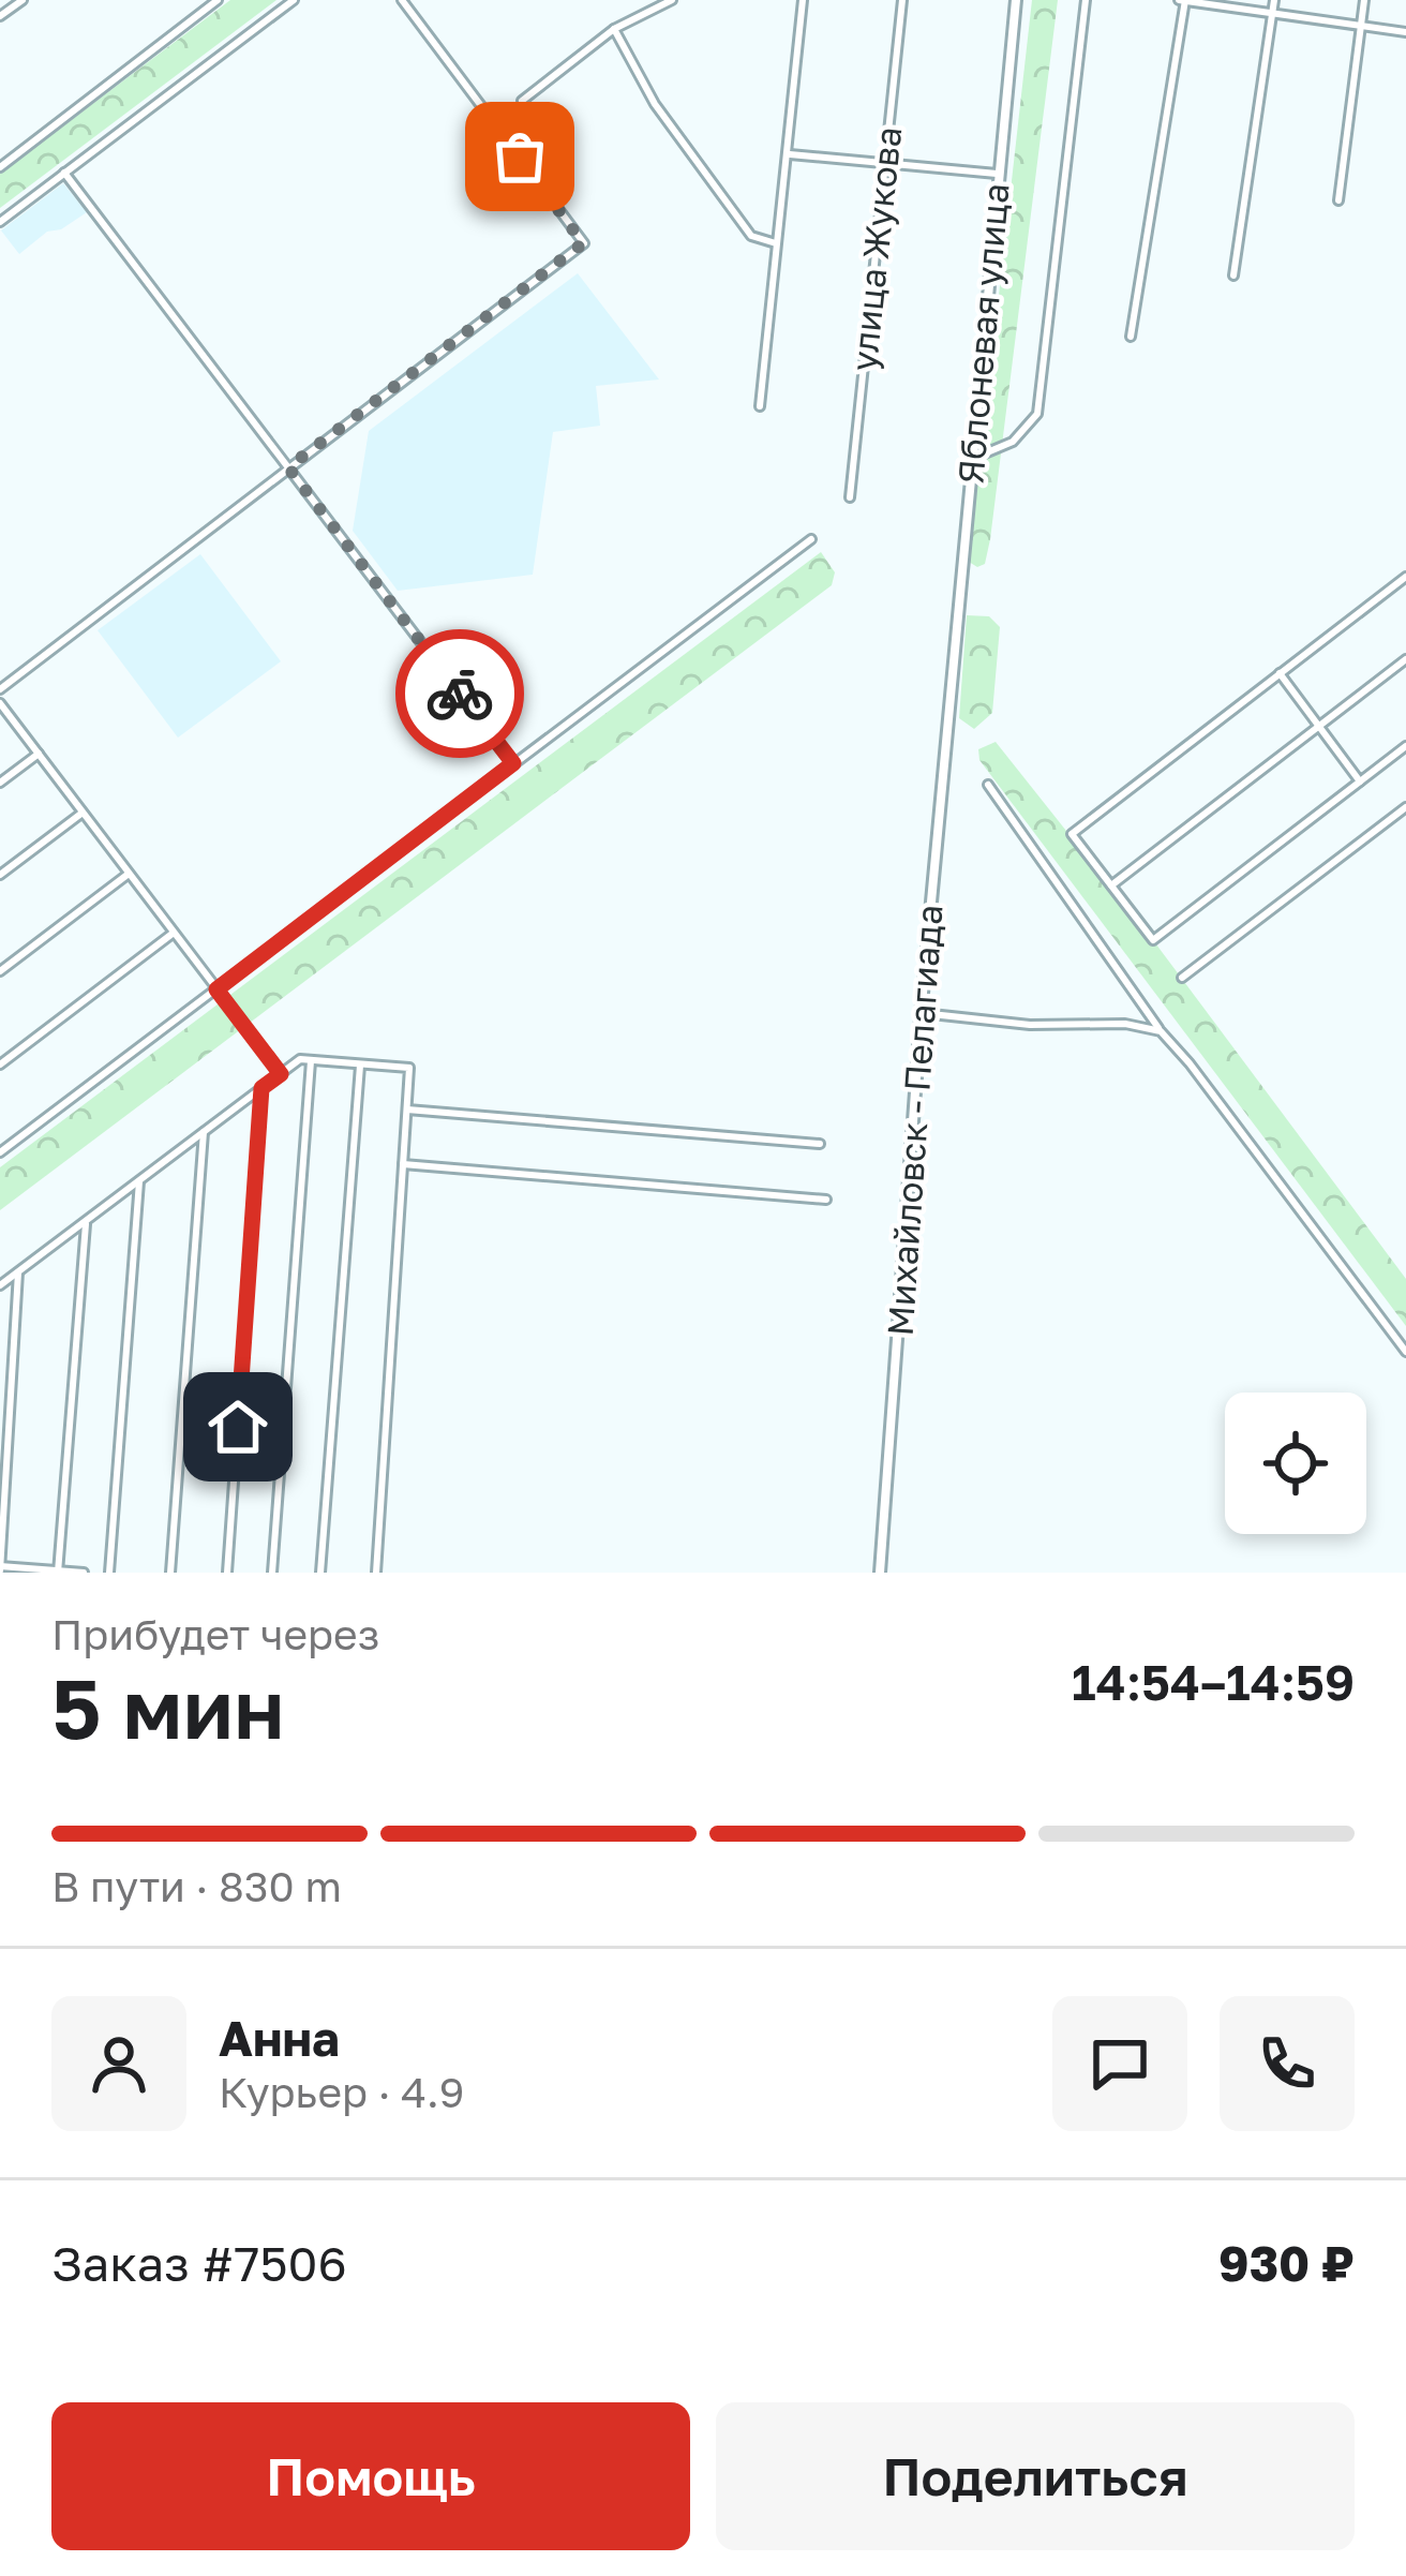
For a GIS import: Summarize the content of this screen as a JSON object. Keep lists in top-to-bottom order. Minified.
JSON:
{"streets":{"street":["улица Жукова","Яблоневая улица","Михайловск - Пелагиада"]},"crossings":[["Яблоневая улица","Михайловск - Пелагиада"]],"page":{"heading":["5 мин","Прибудет через","14:54–14:59"],"panel":["Анна","Курьер · 4.9","Заказ #7506","930 ₽"],"bar":"В пути · 830 m","buttons":["Помощь","Поделиться"]}}
